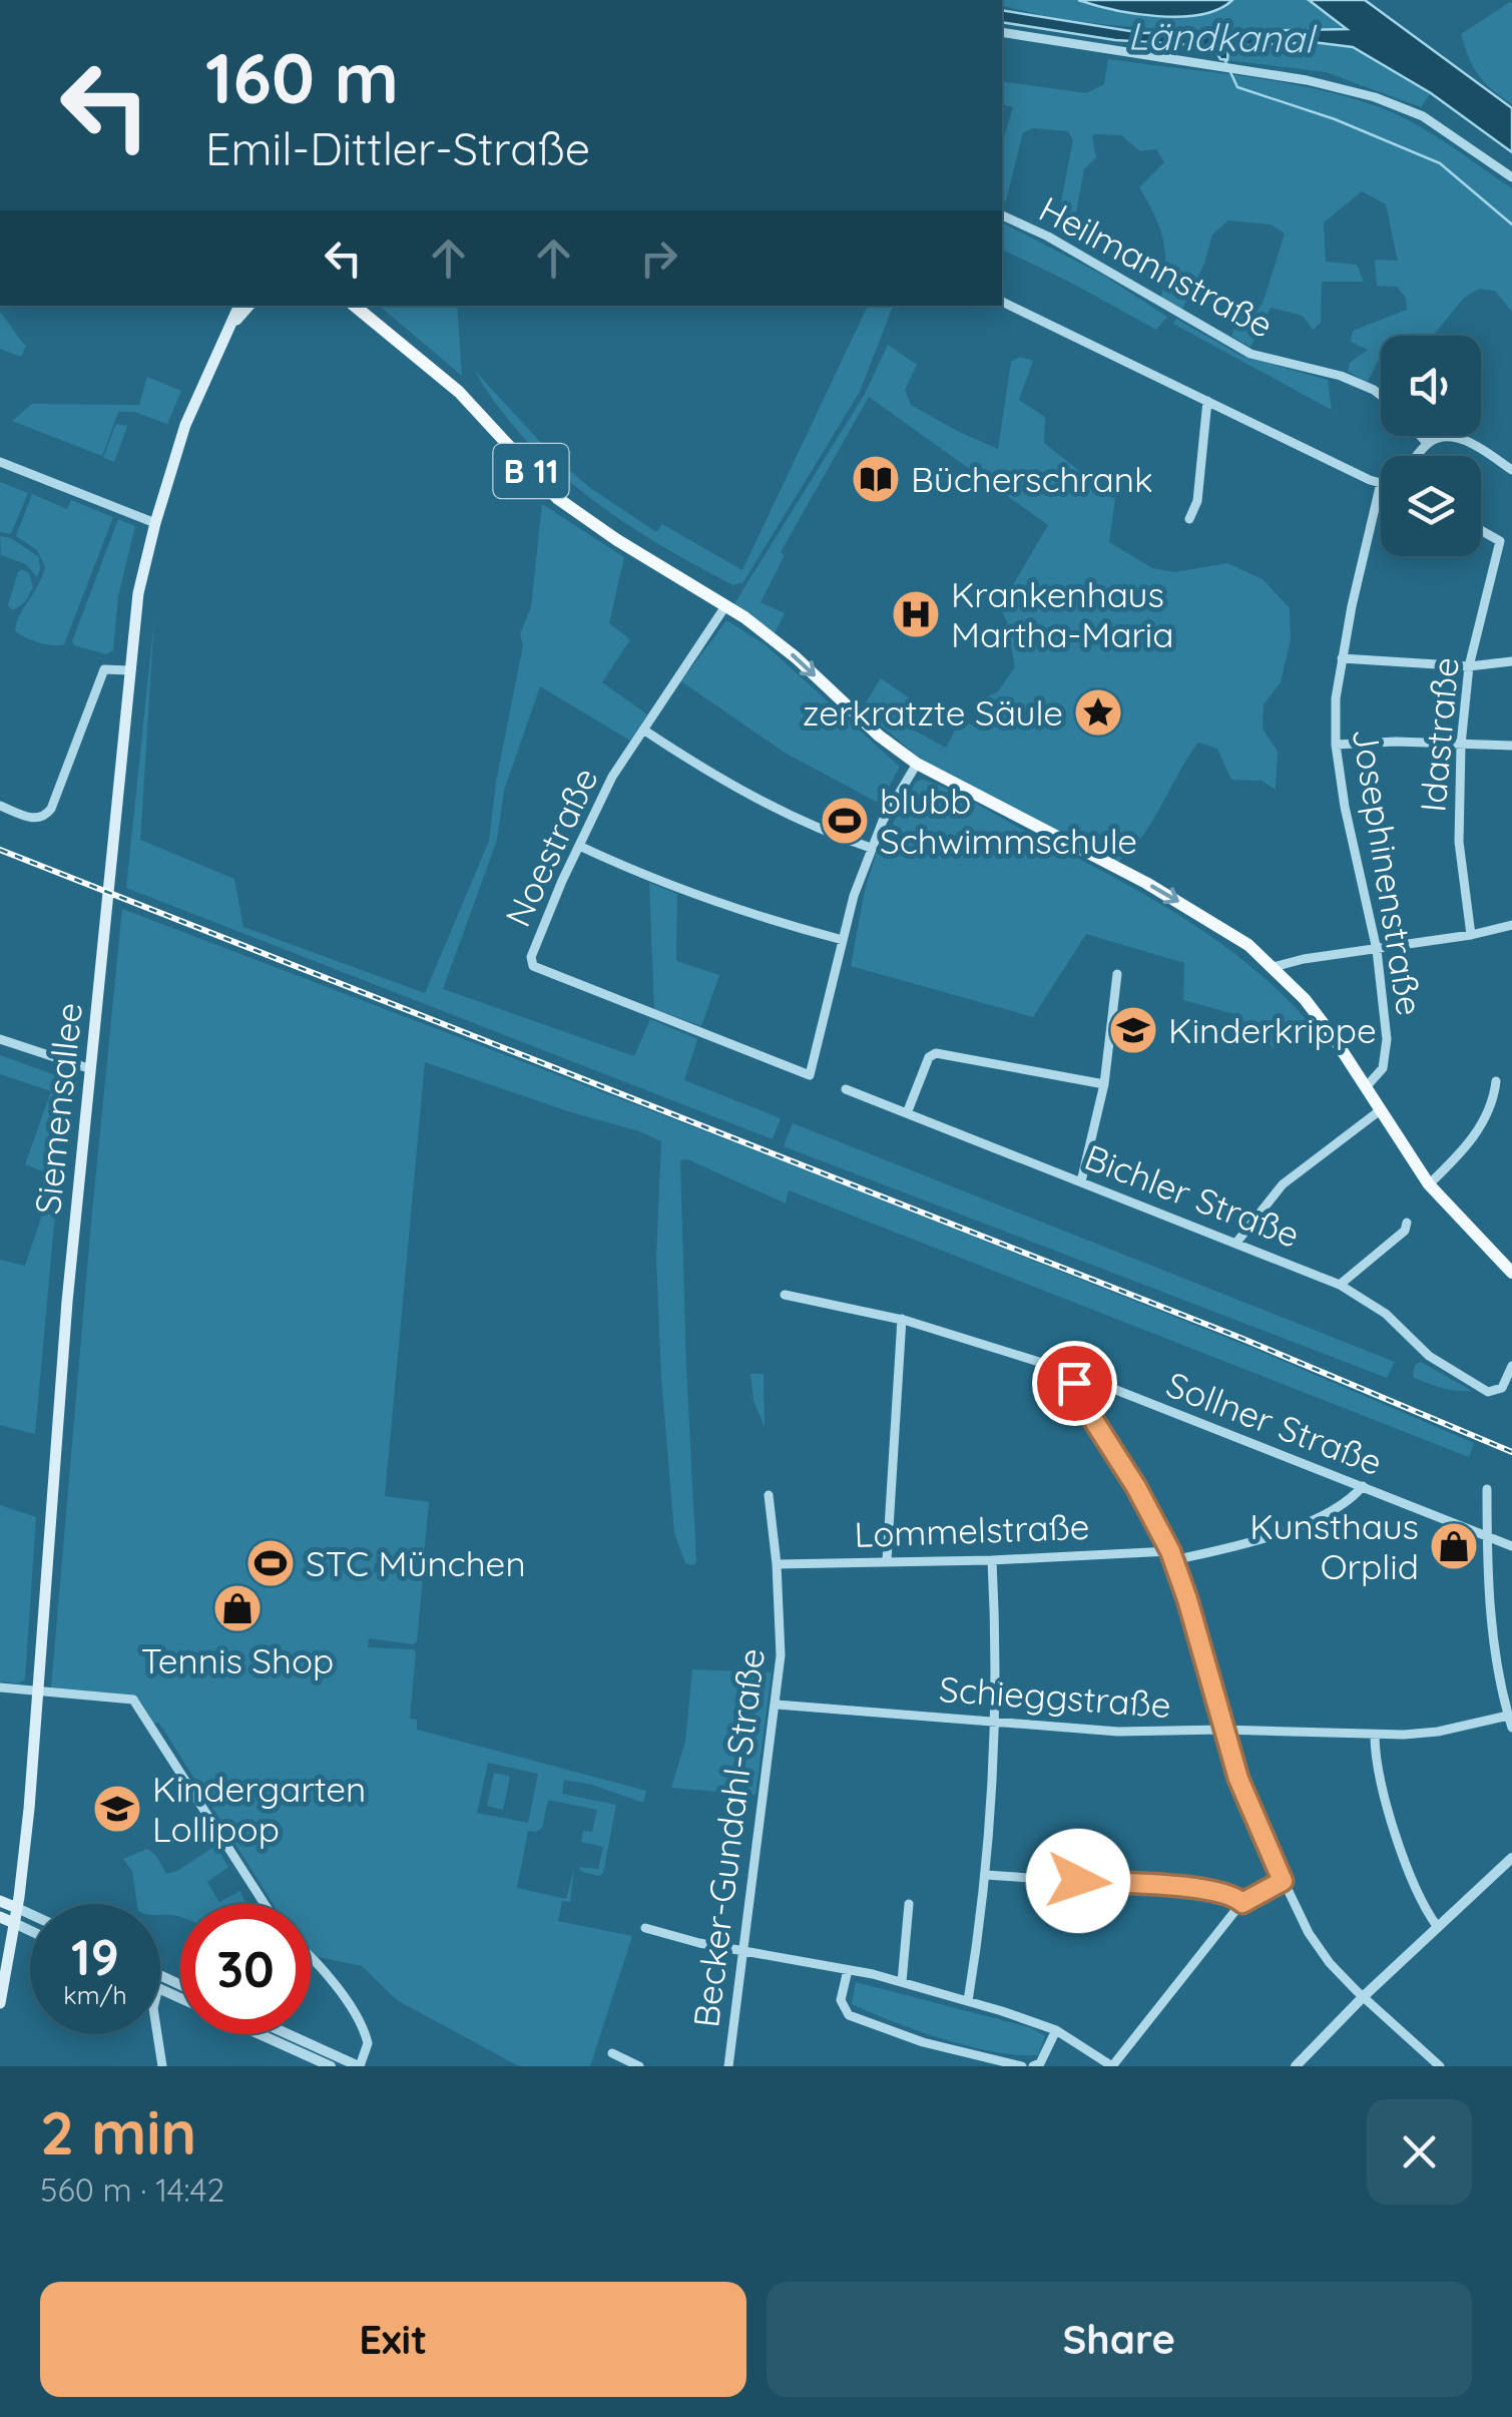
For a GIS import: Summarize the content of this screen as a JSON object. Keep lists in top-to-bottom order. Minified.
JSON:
{"streets":{"main road":["B 11","Siemensallee"],"street":["Heilmannstraße","Idastraße","Noestraße","Josephinenstraße","Bichler Straße","Sollner Straße","Lommelstraße","Schieggstraße","Becker-Gundahl-Straße"]},"crossings":[["B 11","Noestraße"],["B 11","Josephinenstraße"],["Sollner Straße","Lommelstraße"],["Lommelstraße","Becker-Gundahl-Straße"],["Schieggstraße","Becker-Gundahl-Straße"]],"water":["Ländkanal"],"places":{"library":["Bücherschrank"],"hospital":["Krankenhaus Martha-Maria"],"place":["zerkratzte Säule"],"sports":["blubb Schwimmschule","STC München"],"school or university":["Kinderkrippe","Kindergarten Lollipop"],"shop":["Kunsthaus Orplid","Tennis Shop"]},"page":{"turn":["160 m","Emil-Dittler-Straße"],"speed":"19 km/h","limit":"30","heading":["2 min","560 m · 14:42"],"buttons":["Exit","Share"]}}
